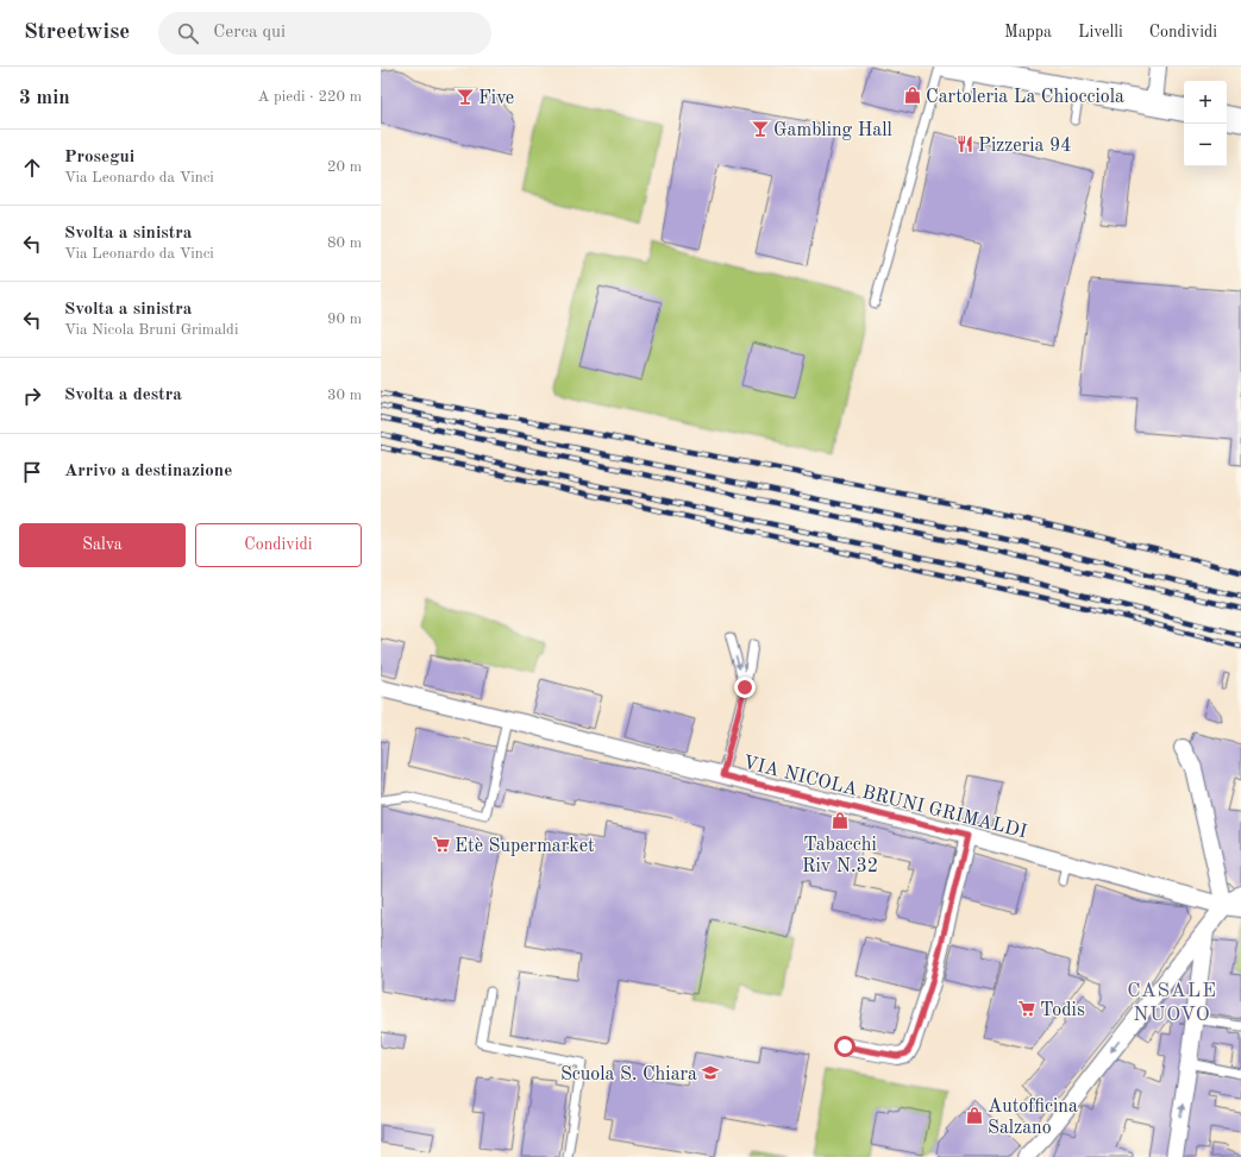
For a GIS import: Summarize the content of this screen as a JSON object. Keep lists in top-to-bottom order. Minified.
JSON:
{"streets":{"street":["VIA NICOLA BRUNI GRIMALDI"]},"districts":["CASALE NUOVO"],"places":{"shop":["Cartoleria La Chiocciola","Tabacchi Riv N.32","Autofficina Salzano"],"bar":["Five","Gambling Hall"],"restaurant":["Pizzeria 94"],"supermarket":["Etè Supermarket","Todis"],"school or university":["Scuola S. Chiara"]},"page":{"header":"Streetwise","search":"Cerca qui","nav":["Mappa","Livelli","Condividi"],"heading":["3 min","A piedi · 220 m"],"map_buttons":["+","−"],"list":[["Prosegui","Via Leonardo da Vinci","20 m"],["Svolta a sinistra","Via Leonardo da Vinci","80 m"],["Svolta a sinistra","Via Nicola Bruni Grimaldi","90 m"],["Svolta a destra","30 m"],"Arrivo a destinazione"],"buttons":["Salva","Condividi"]}}
